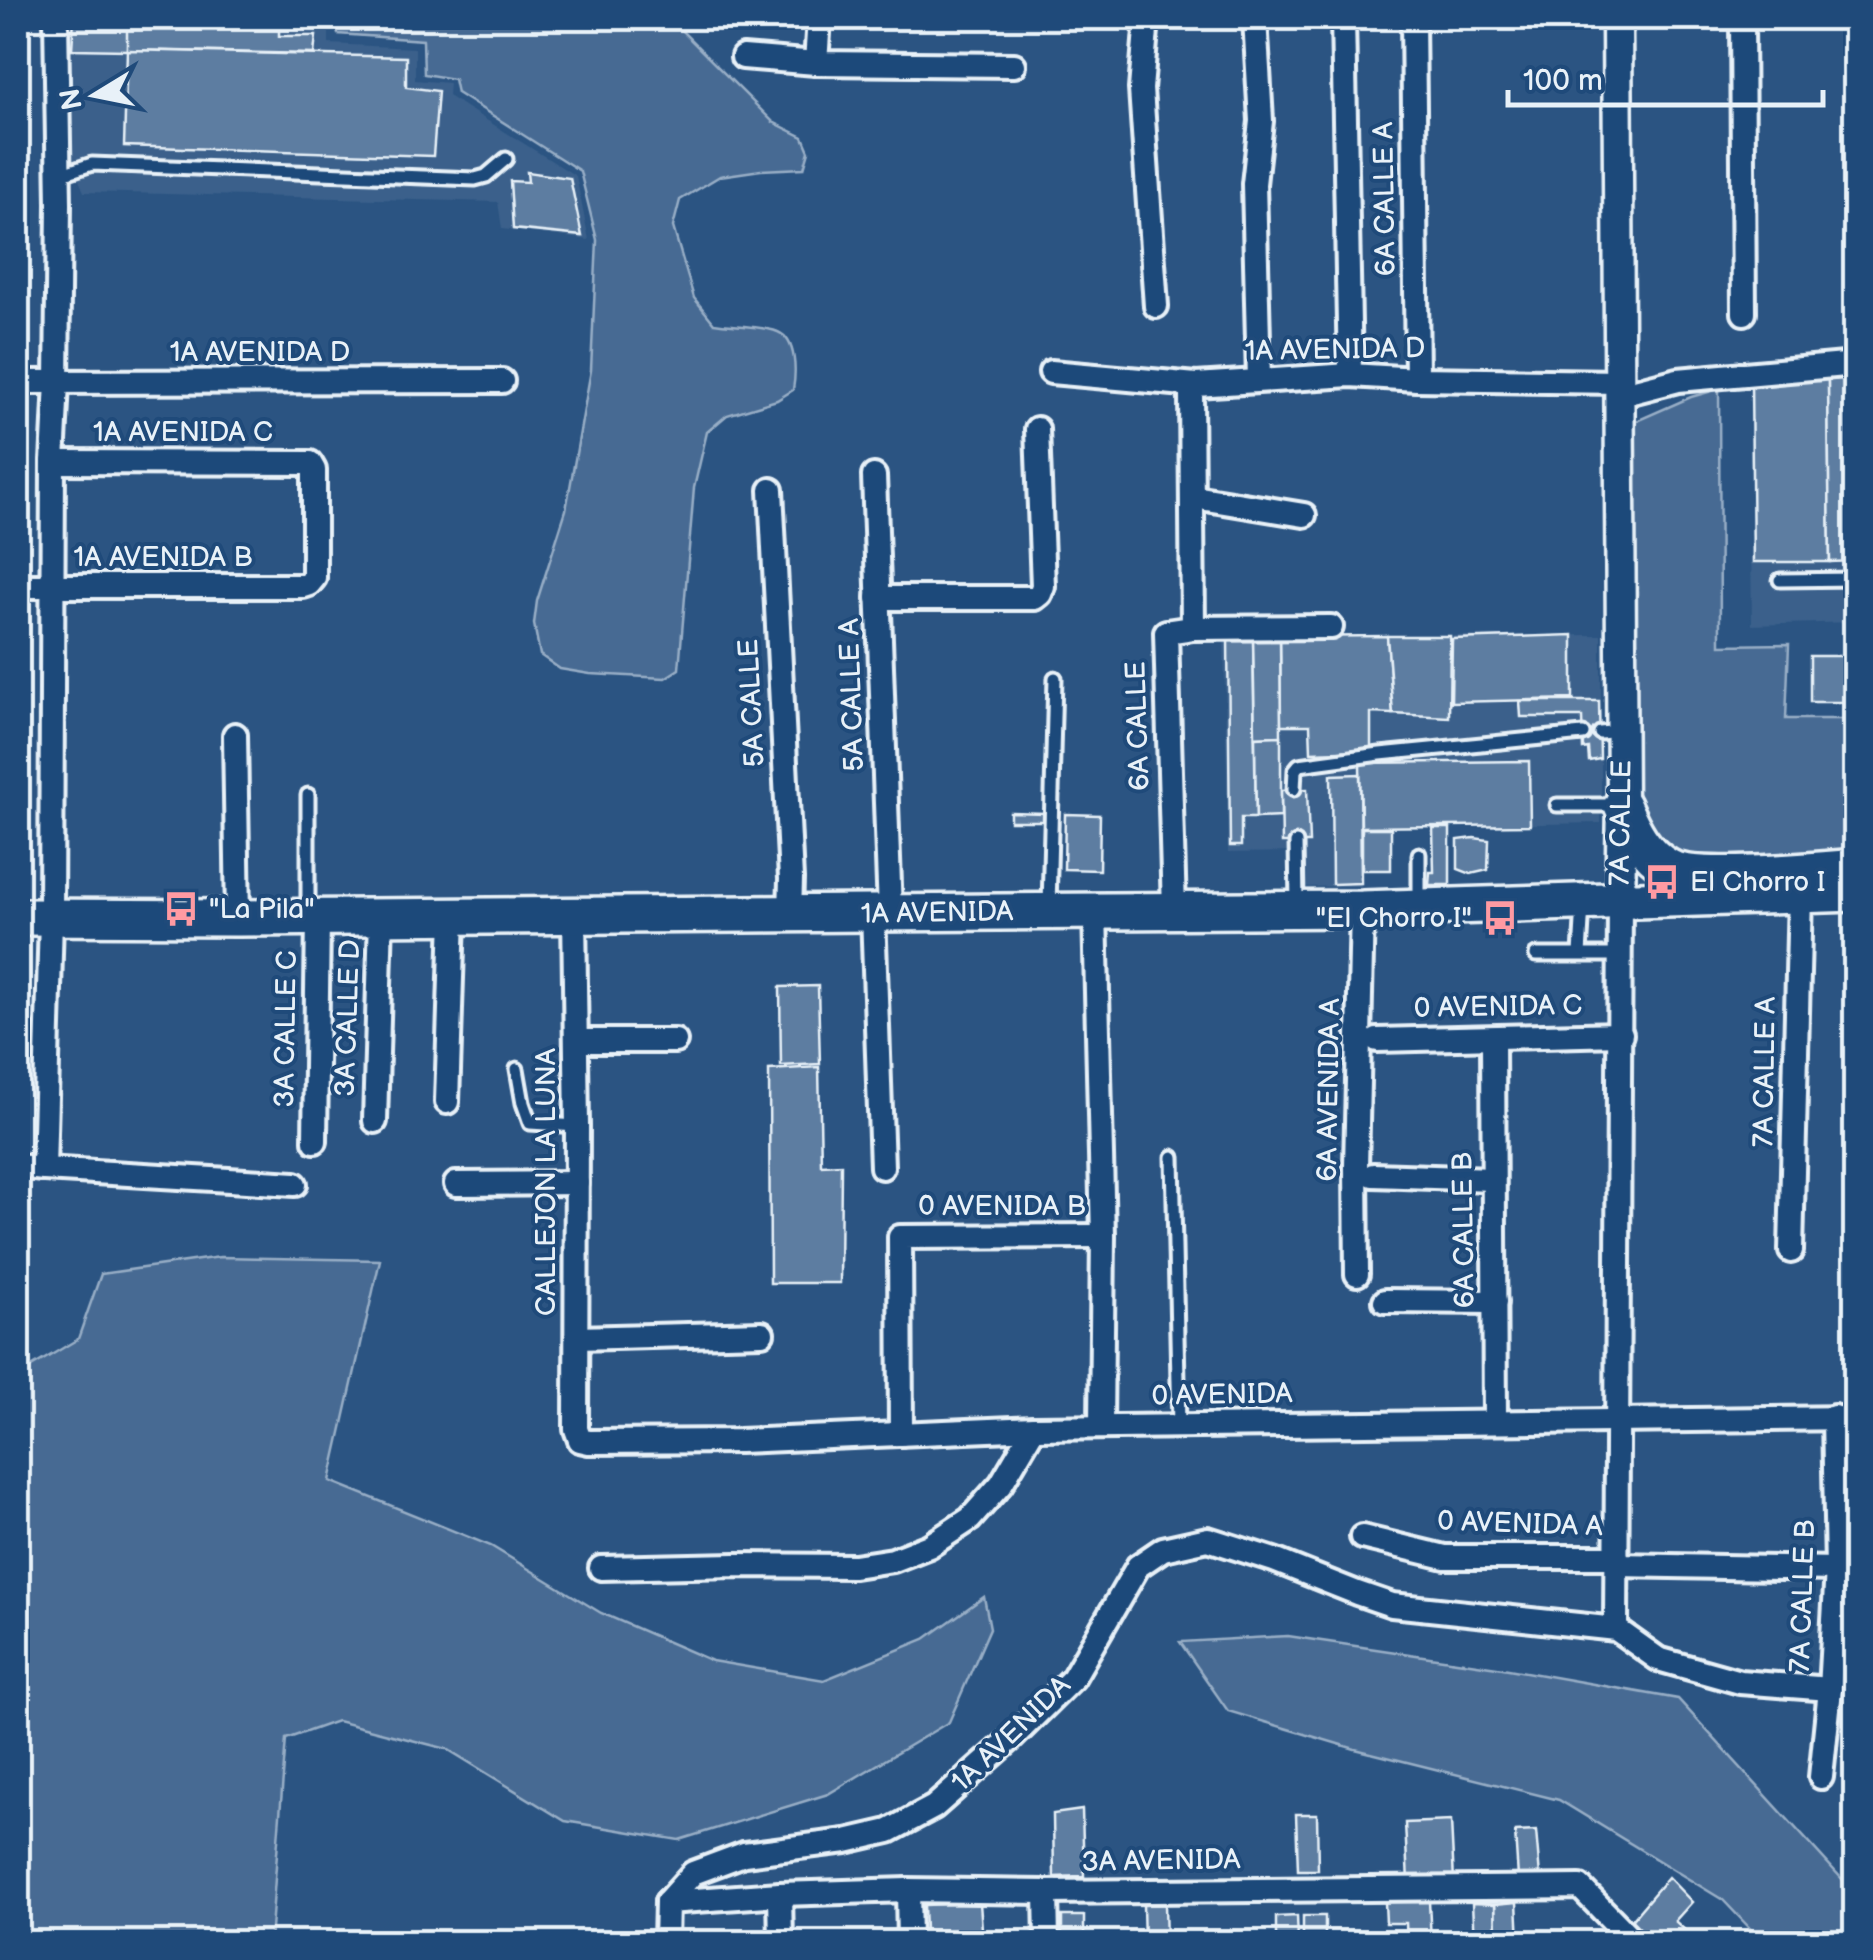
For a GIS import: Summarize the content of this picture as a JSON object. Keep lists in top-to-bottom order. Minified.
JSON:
{"streets":{"main road":["1A AVENIDA"],"street":["6A CALLE A","1A AVENIDA D","1A AVENIDA C","1A AVENIDA B","5A CALLE A","5A CALLE","6A CALLE","7A CALLE","0 AVENIDA C","3A CALLE D","3A CALLE C","7A CALLE A","6A AVENIDA A","CALLEJON LA LUNA","0 AVENIDA B","6A CALLE B","0 AVENIDA","0 AVENIDA A","7A CALLE B","3A AVENIDA"]},"crossings":[["6A CALLE A","1A AVENIDA D"],["1A AVENIDA D","7A CALLE"],["1A AVENIDA C","1A AVENIDA B"],["5A CALLE A","1A AVENIDA"],["5A CALLE","1A AVENIDA"],["6A CALLE","1A AVENIDA"],["7A CALLE","1A AVENIDA"],["7A CALLE","0 AVENIDA C"],["7A CALLE","0 AVENIDA"],["7A CALLE","0 AVENIDA A"],["1A AVENIDA","3A CALLE D"],["1A AVENIDA","3A CALLE C"],["1A AVENIDA","7A CALLE A"],["1A AVENIDA","6A AVENIDA A"],["1A AVENIDA","CALLEJON LA LUNA"],["1A AVENIDA","7A CALLE B"],["1A AVENIDA","3A AVENIDA"],["0 AVENIDA C","6A CALLE B"],["CALLEJON LA LUNA","0 AVENIDA"],["0 AVENIDA B","0 AVENIDA"],["6A CALLE B","0 AVENIDA"],["0 AVENIDA","7A CALLE B"],["0 AVENIDA A","7A CALLE B"]],"places":{"bus stop":["El Chorro I","\"La Pila\"","\"El Chorro I\""]},"scale_bar":"100 m","north":"left"}
